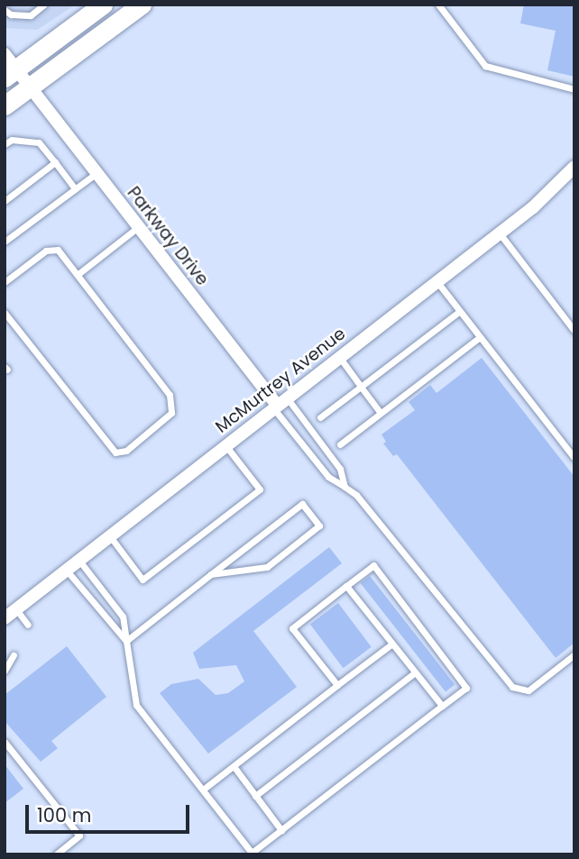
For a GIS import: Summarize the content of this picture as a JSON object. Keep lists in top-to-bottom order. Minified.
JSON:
{"streets":{"street":["Parkway Drive","McMurtrey Avenue"]},"crossings":[["Parkway Drive","McMurtrey Avenue"]],"scale_bar":"100 m"}
